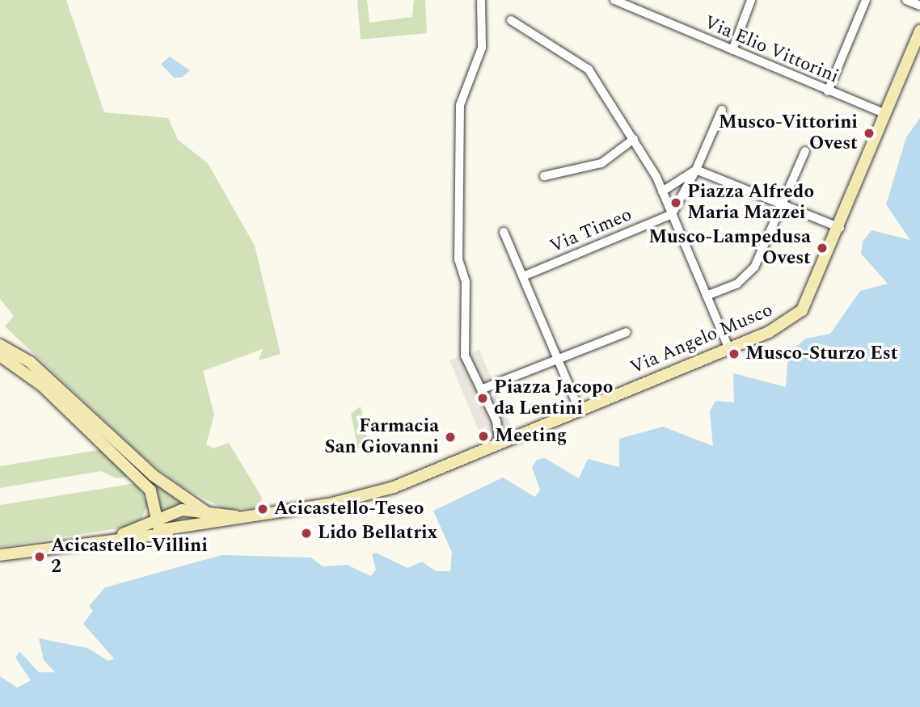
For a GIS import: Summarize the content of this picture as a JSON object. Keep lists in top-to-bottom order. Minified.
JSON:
{"streets":{"main road":["Via Angelo Musco"],"street":["Via Elio Vittorini","Via Timeo"]},"crossings":[["Via Elio Vittorini","Via Angelo Musco"]],"places":["Musco-Vittorini Ovest","Piazza Alfredo Maria Mazzei","Musco-Lampedusa Ovest","Musco-Sturzo Est","Piazza Jacopo da Lentini","Meeting","Farmacia San Giovanni","Acicastello-Teseo","Lido Bellatrix","Acicastello-Villini 2"]}
